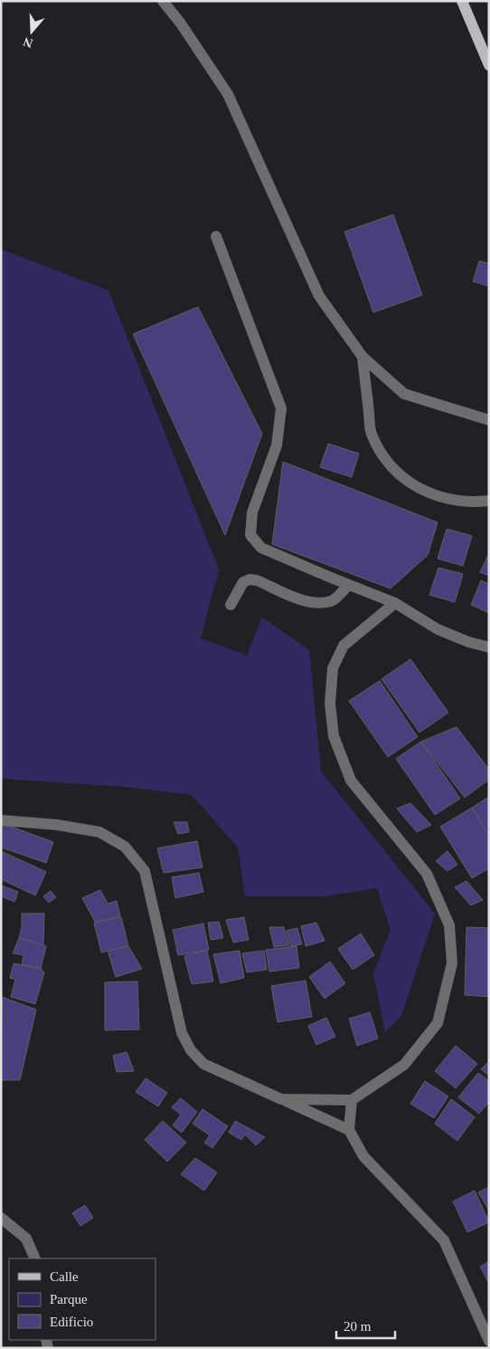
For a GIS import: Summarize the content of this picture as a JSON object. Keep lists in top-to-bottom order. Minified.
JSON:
{"legend":["Calle","Parque","Edificio"],"scale_bar":"20 m","north":"bottom"}
